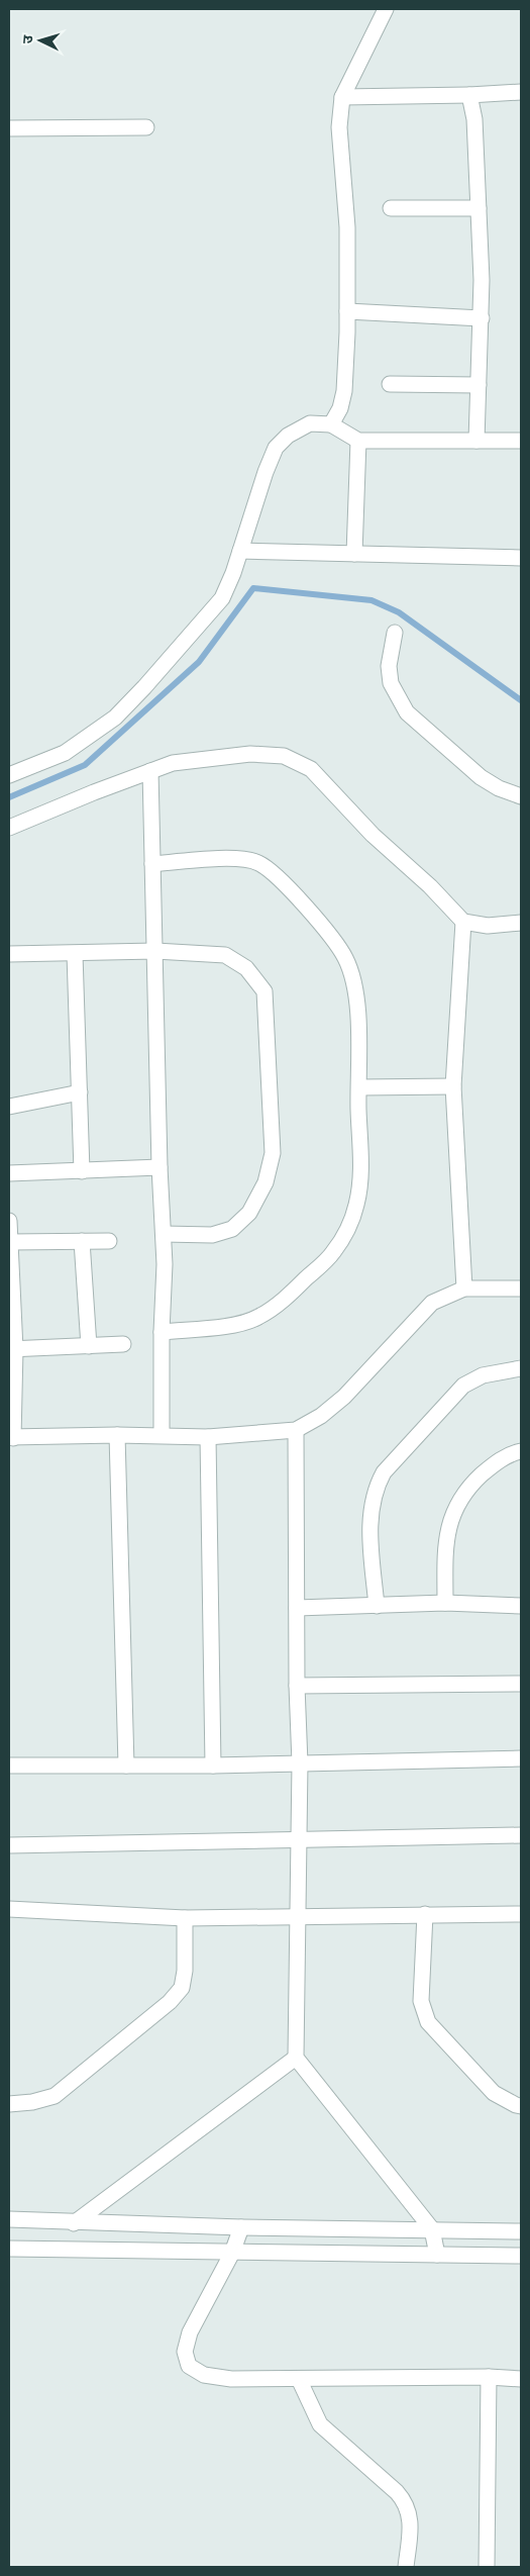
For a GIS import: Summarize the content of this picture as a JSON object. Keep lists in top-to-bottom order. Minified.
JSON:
{"north":"left"}
